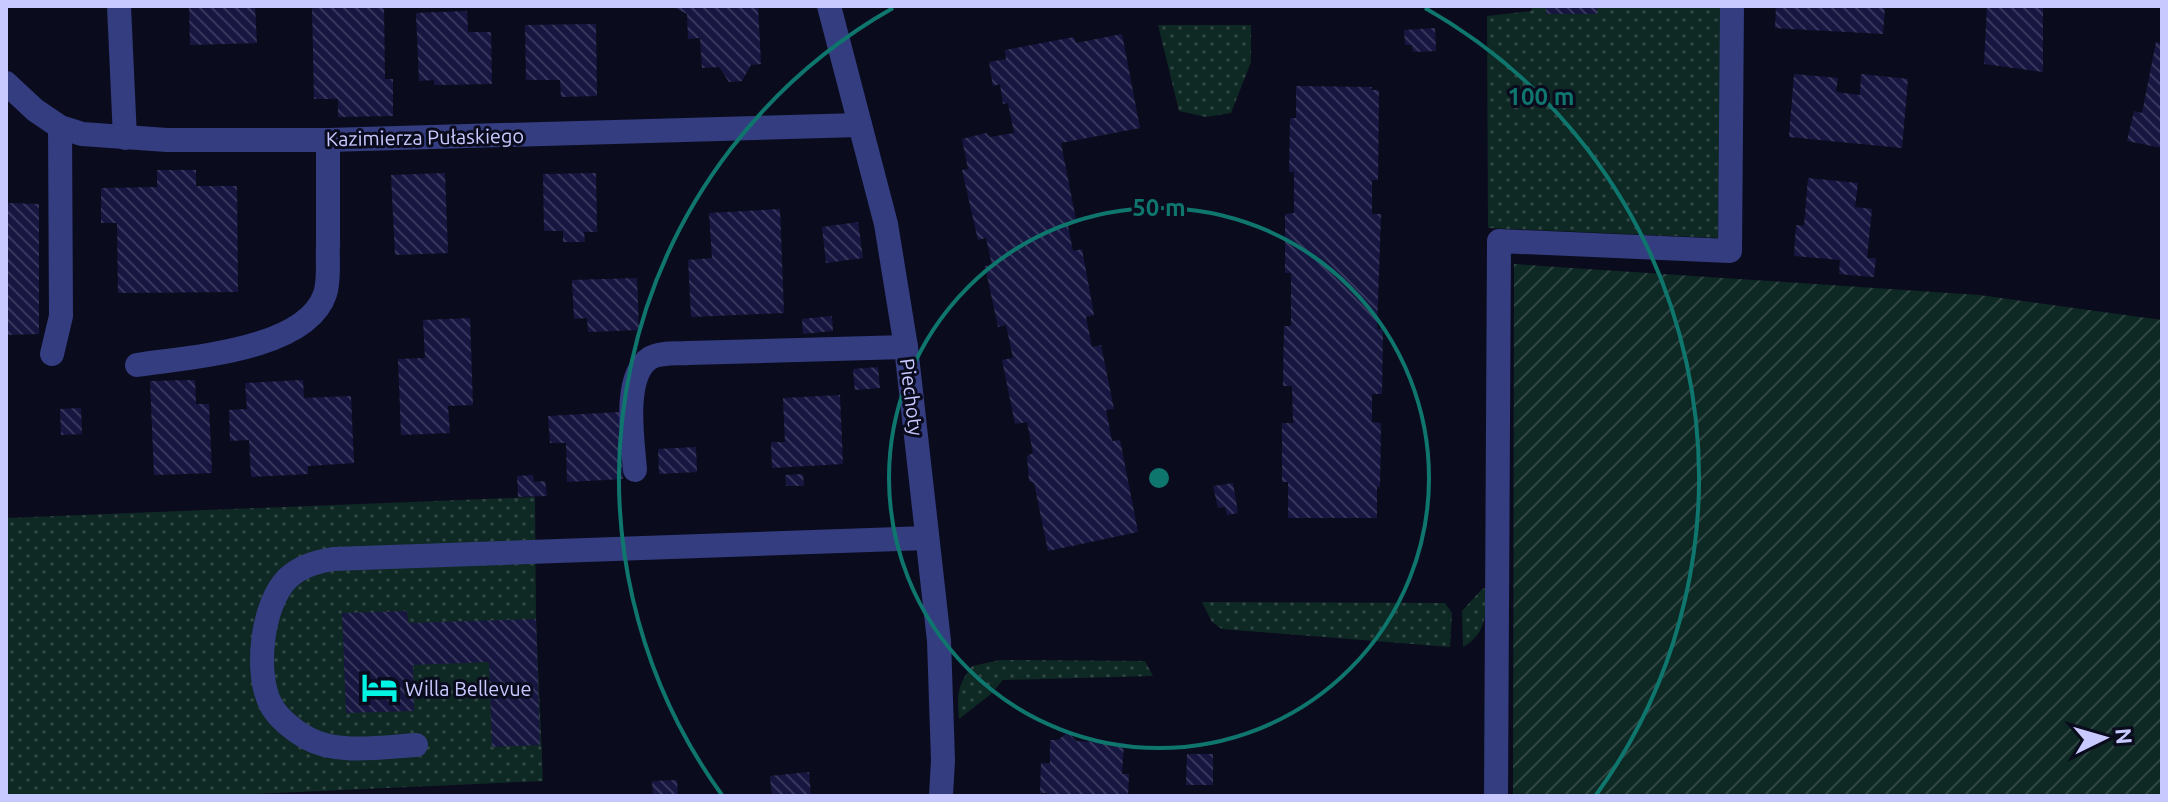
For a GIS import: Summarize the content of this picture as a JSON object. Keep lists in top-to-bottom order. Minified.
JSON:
{"streets":{"street":["Kazimierza Pułaskiego","Piechoty"]},"crossings":[["Kazimierza Pułaskiego","Piechoty"]],"places":{"hotel":["Willa Bellevue"]},"north":"right","rings":["100 m","50 m"]}
